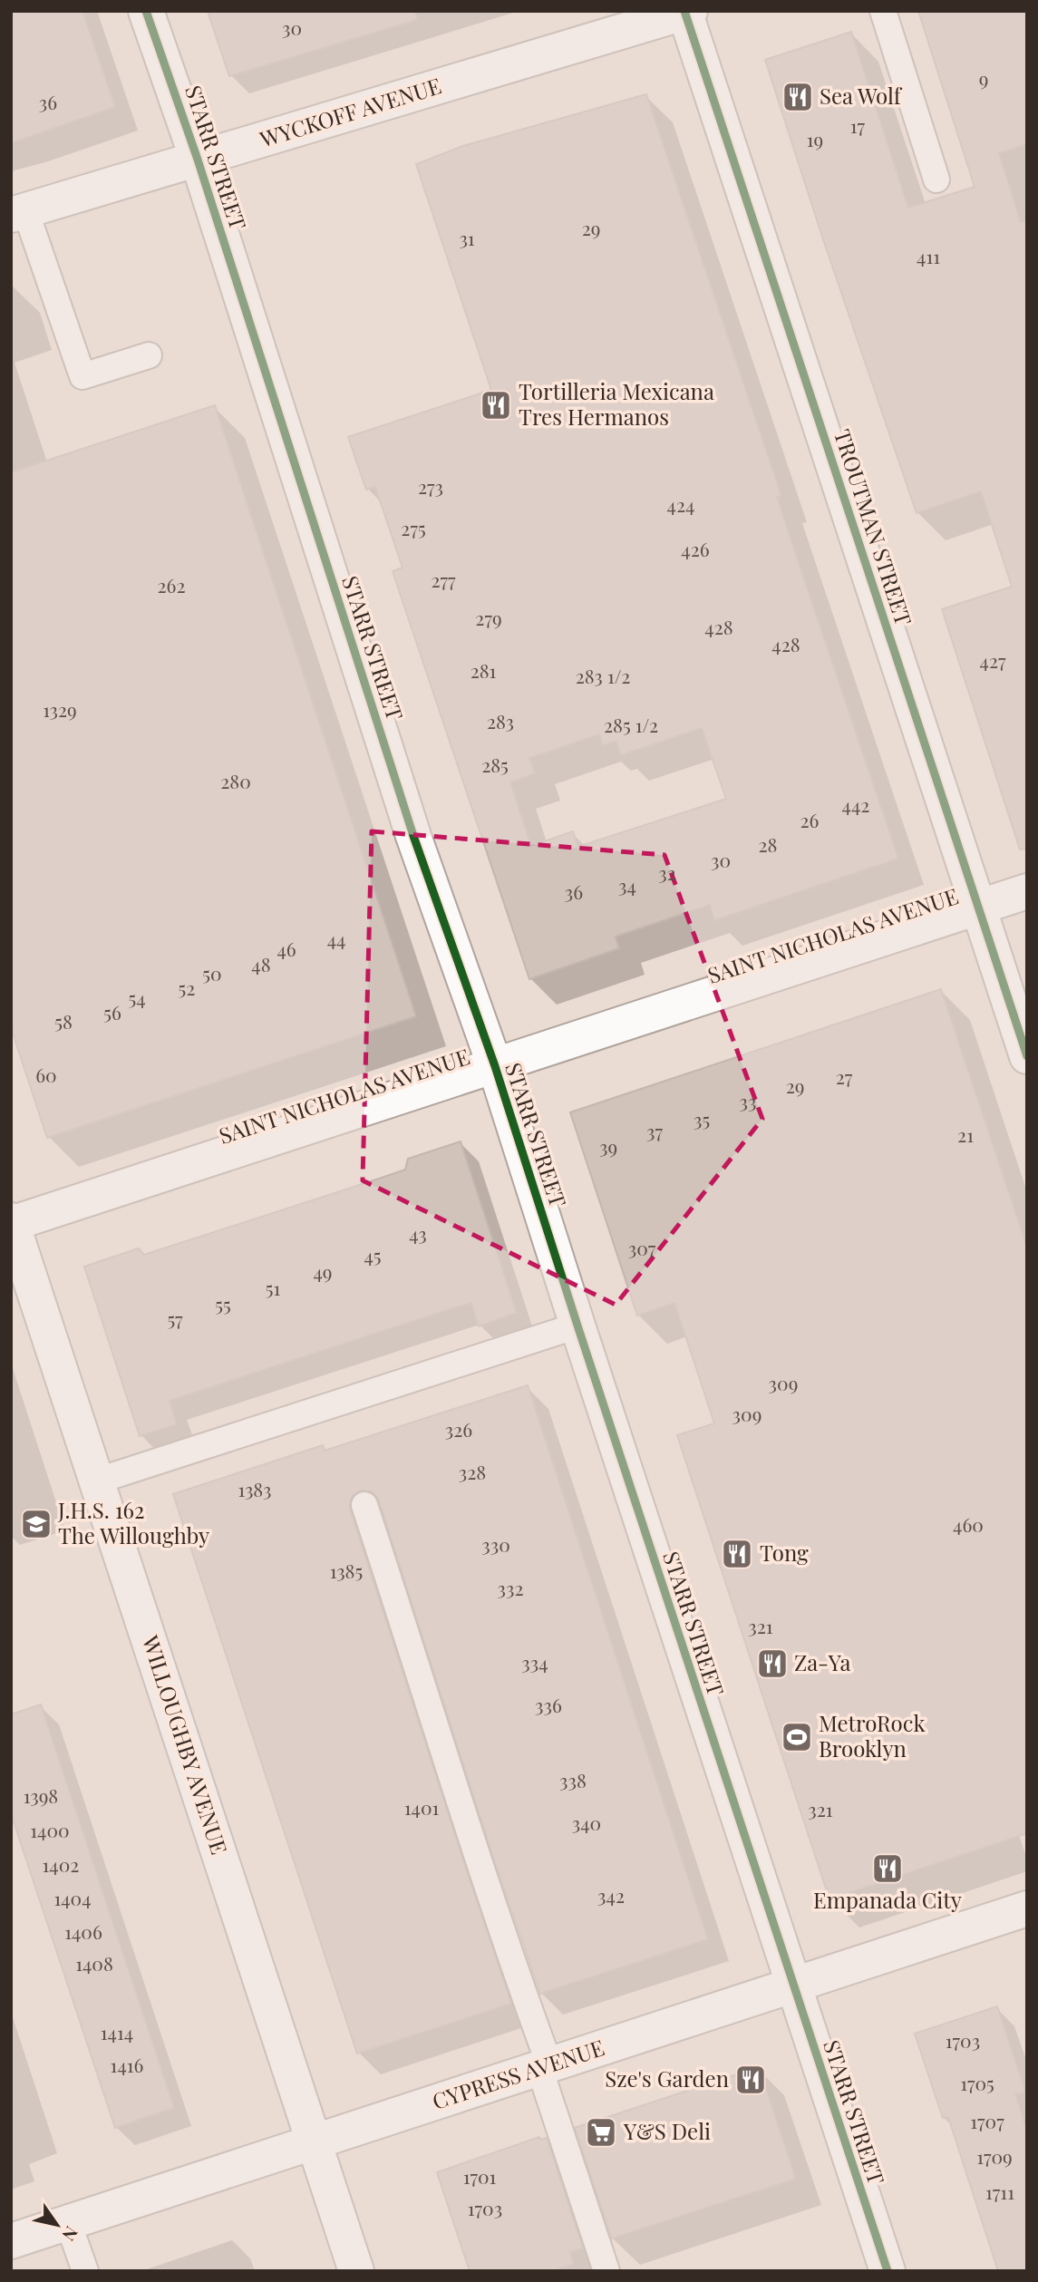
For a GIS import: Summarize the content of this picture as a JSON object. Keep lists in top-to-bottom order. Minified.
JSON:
{"streets":{"street":["WYCKOFF AVENUE","STARR STREET","TROUTMAN STREET","SAINT NICHOLAS AVENUE","WILLOUGHBY AVENUE","CYPRESS AVENUE"]},"crossings":[["WYCKOFF AVENUE","STARR STREET"],["WYCKOFF AVENUE","TROUTMAN STREET"],["STARR STREET","SAINT NICHOLAS AVENUE"],["STARR STREET","CYPRESS AVENUE"],["TROUTMAN STREET","SAINT NICHOLAS AVENUE"],["SAINT NICHOLAS AVENUE","WILLOUGHBY AVENUE"],["WILLOUGHBY AVENUE","CYPRESS AVENUE"]],"places":{"restaurant":["Sea Wolf","Tortilleria Mexicana Tres Hermanos","Tong","Za-Ya","Empanada City","Sze's Garden"],"school or university":["J.H.S. 162 The Willoughby"],"sports":["MetroRock Brooklyn"],"supermarket":["Y&S Deli"]},"house_numbers":["30","9","36","17","19","29","31","411","273","424","275","426","277","262","279","428","428","427","281","283 1/2","1329","283","285 1/2","285","280","442","26","28","30","32","34","36","44","46","48","50","52","54","56","58","60","27","29","33","35","37","21","39","43","307","45","49","51","55","57","309","309","326","328","1383","460","330","1385","332","321","334","336","338","1398","1401","321","340","1400","1402","342","1404","1406","1408","1414","1703","1416","1705","1707","1709","1701","1711","1703"],"north":"bottom right"}
